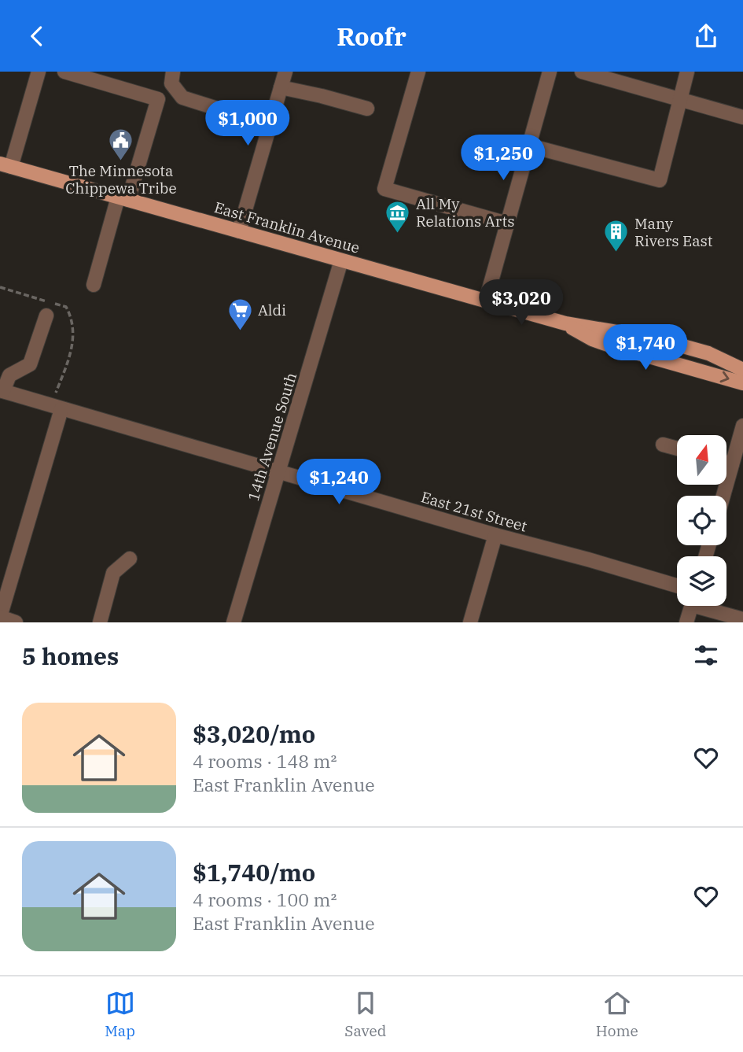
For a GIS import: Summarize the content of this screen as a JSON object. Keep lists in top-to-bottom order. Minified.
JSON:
{"streets":{"main road":["East Franklin Avenue"],"street":["14th Avenue South","East 21st Street"]},"crossings":[["East Franklin Avenue","14th Avenue South"],["14th Avenue South","East 21st Street"]],"places":{"public building":["The Minnesota Chippewa Tribe"],"museum":["All My Relations Arts"],"building":["Many Rivers East"],"supermarket":["Aldi"]},"north":"top","page":{"header":"Roofr","price":["$1,000","$1,250","$3,020","$1,740","$1,240"],"heading":"5 homes","list":[{"name":"$3,020/mo","note":"4 rooms · 148 m² · East Franklin Avenue"},{"name":"$1,740/mo","note":"4 rooms · 100 m² · East Franklin Avenue"}],"tabs":["Map","Saved","Home"]}}
